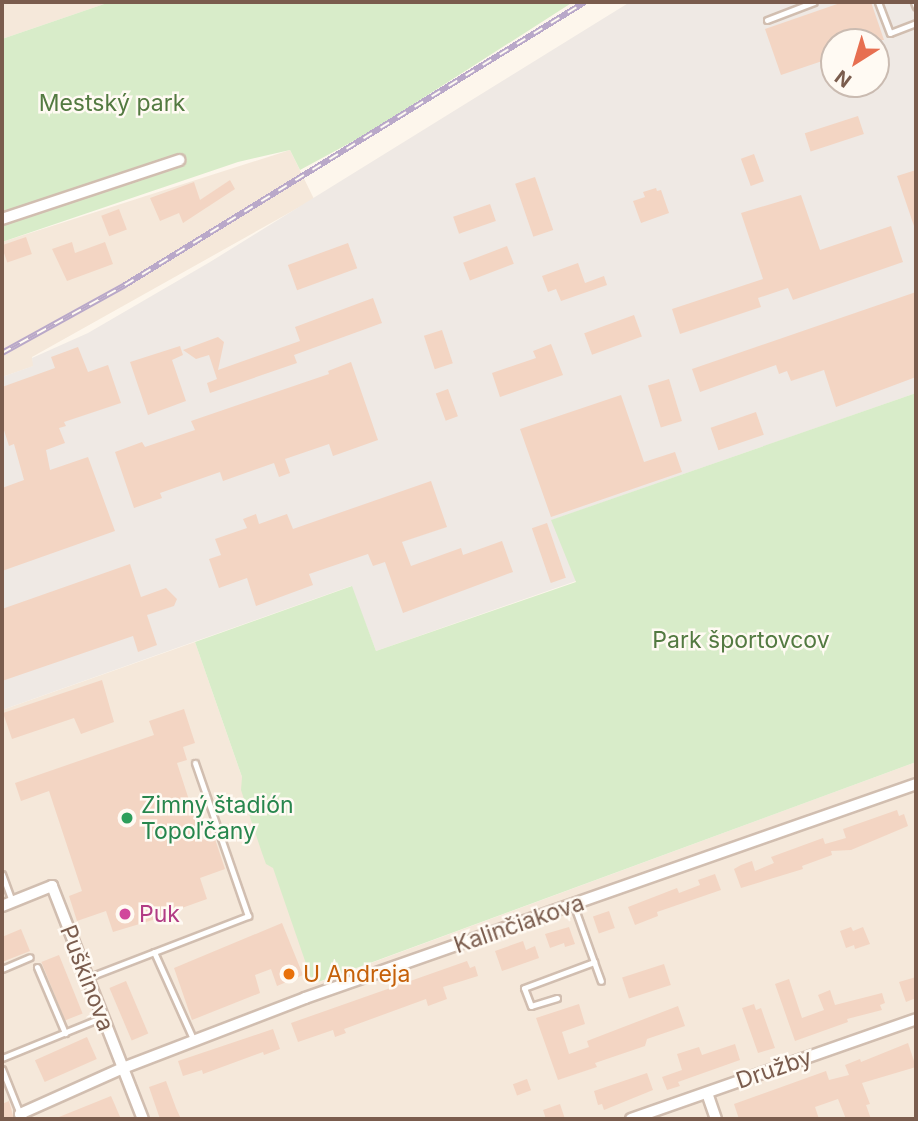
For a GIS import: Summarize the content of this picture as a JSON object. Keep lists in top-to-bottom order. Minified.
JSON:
{"streets":{"street":["Kalinčiakova","Puškinova","Družby"]},"crossings":[["Kalinčiakova","Puškinova"]],"parks":["Mestský park","Park športovcov"],"places":["Zimný štadión Topoľčany","Puk","U Andreja"],"north":"bottom left"}
